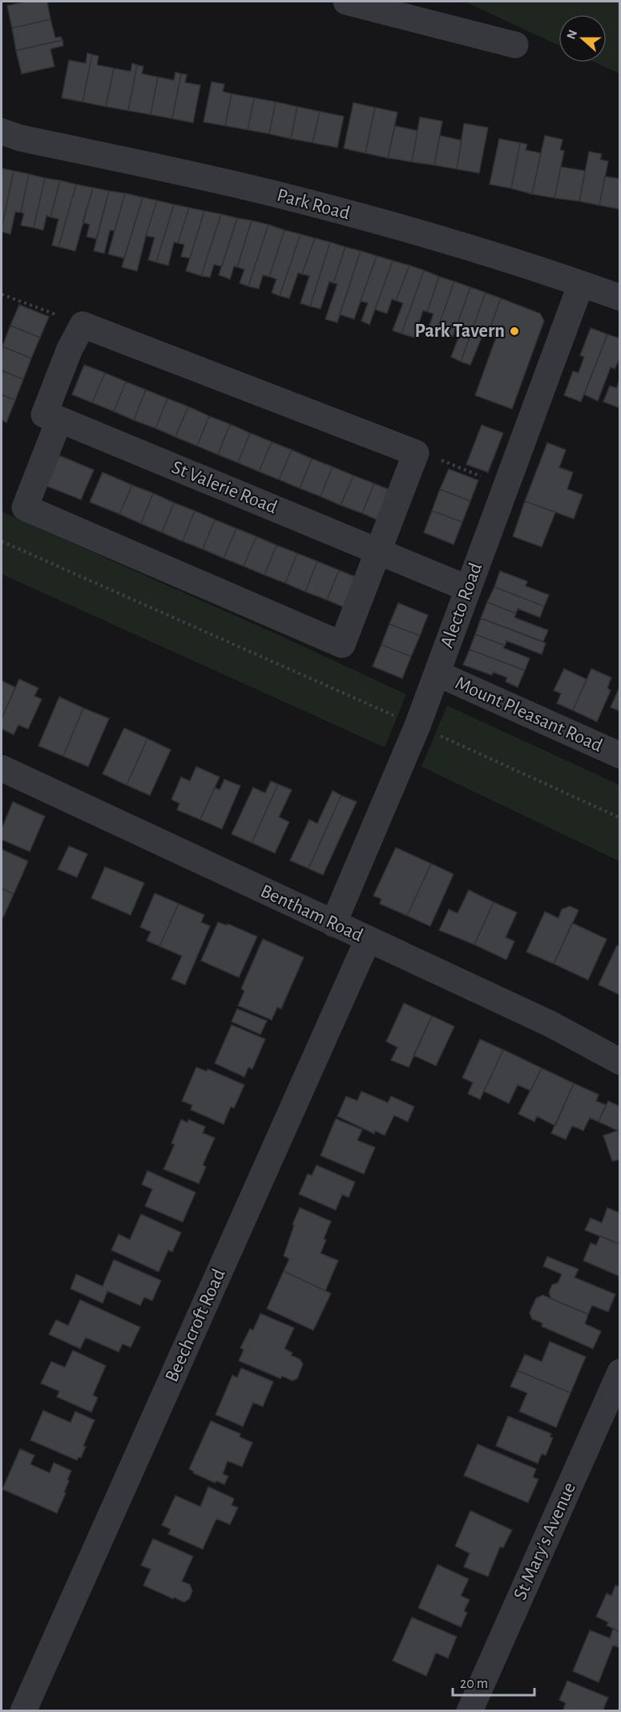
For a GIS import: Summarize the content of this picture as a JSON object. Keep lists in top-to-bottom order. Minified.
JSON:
{"streets":{"street":["Park Road","St Valerie Road","Alecto Road","Mount Pleasant Road","Bentham Road","Beechcroft Road","St Mary's Avenue"]},"crossings":[["Park Road","Alecto Road"],["St Valerie Road","Alecto Road"],["Alecto Road","Mount Pleasant Road"],["Alecto Road","Bentham Road"],["Bentham Road","Beechcroft Road"]],"places":["Park Tavern"],"scale_bar":"20 m","north":"left"}
